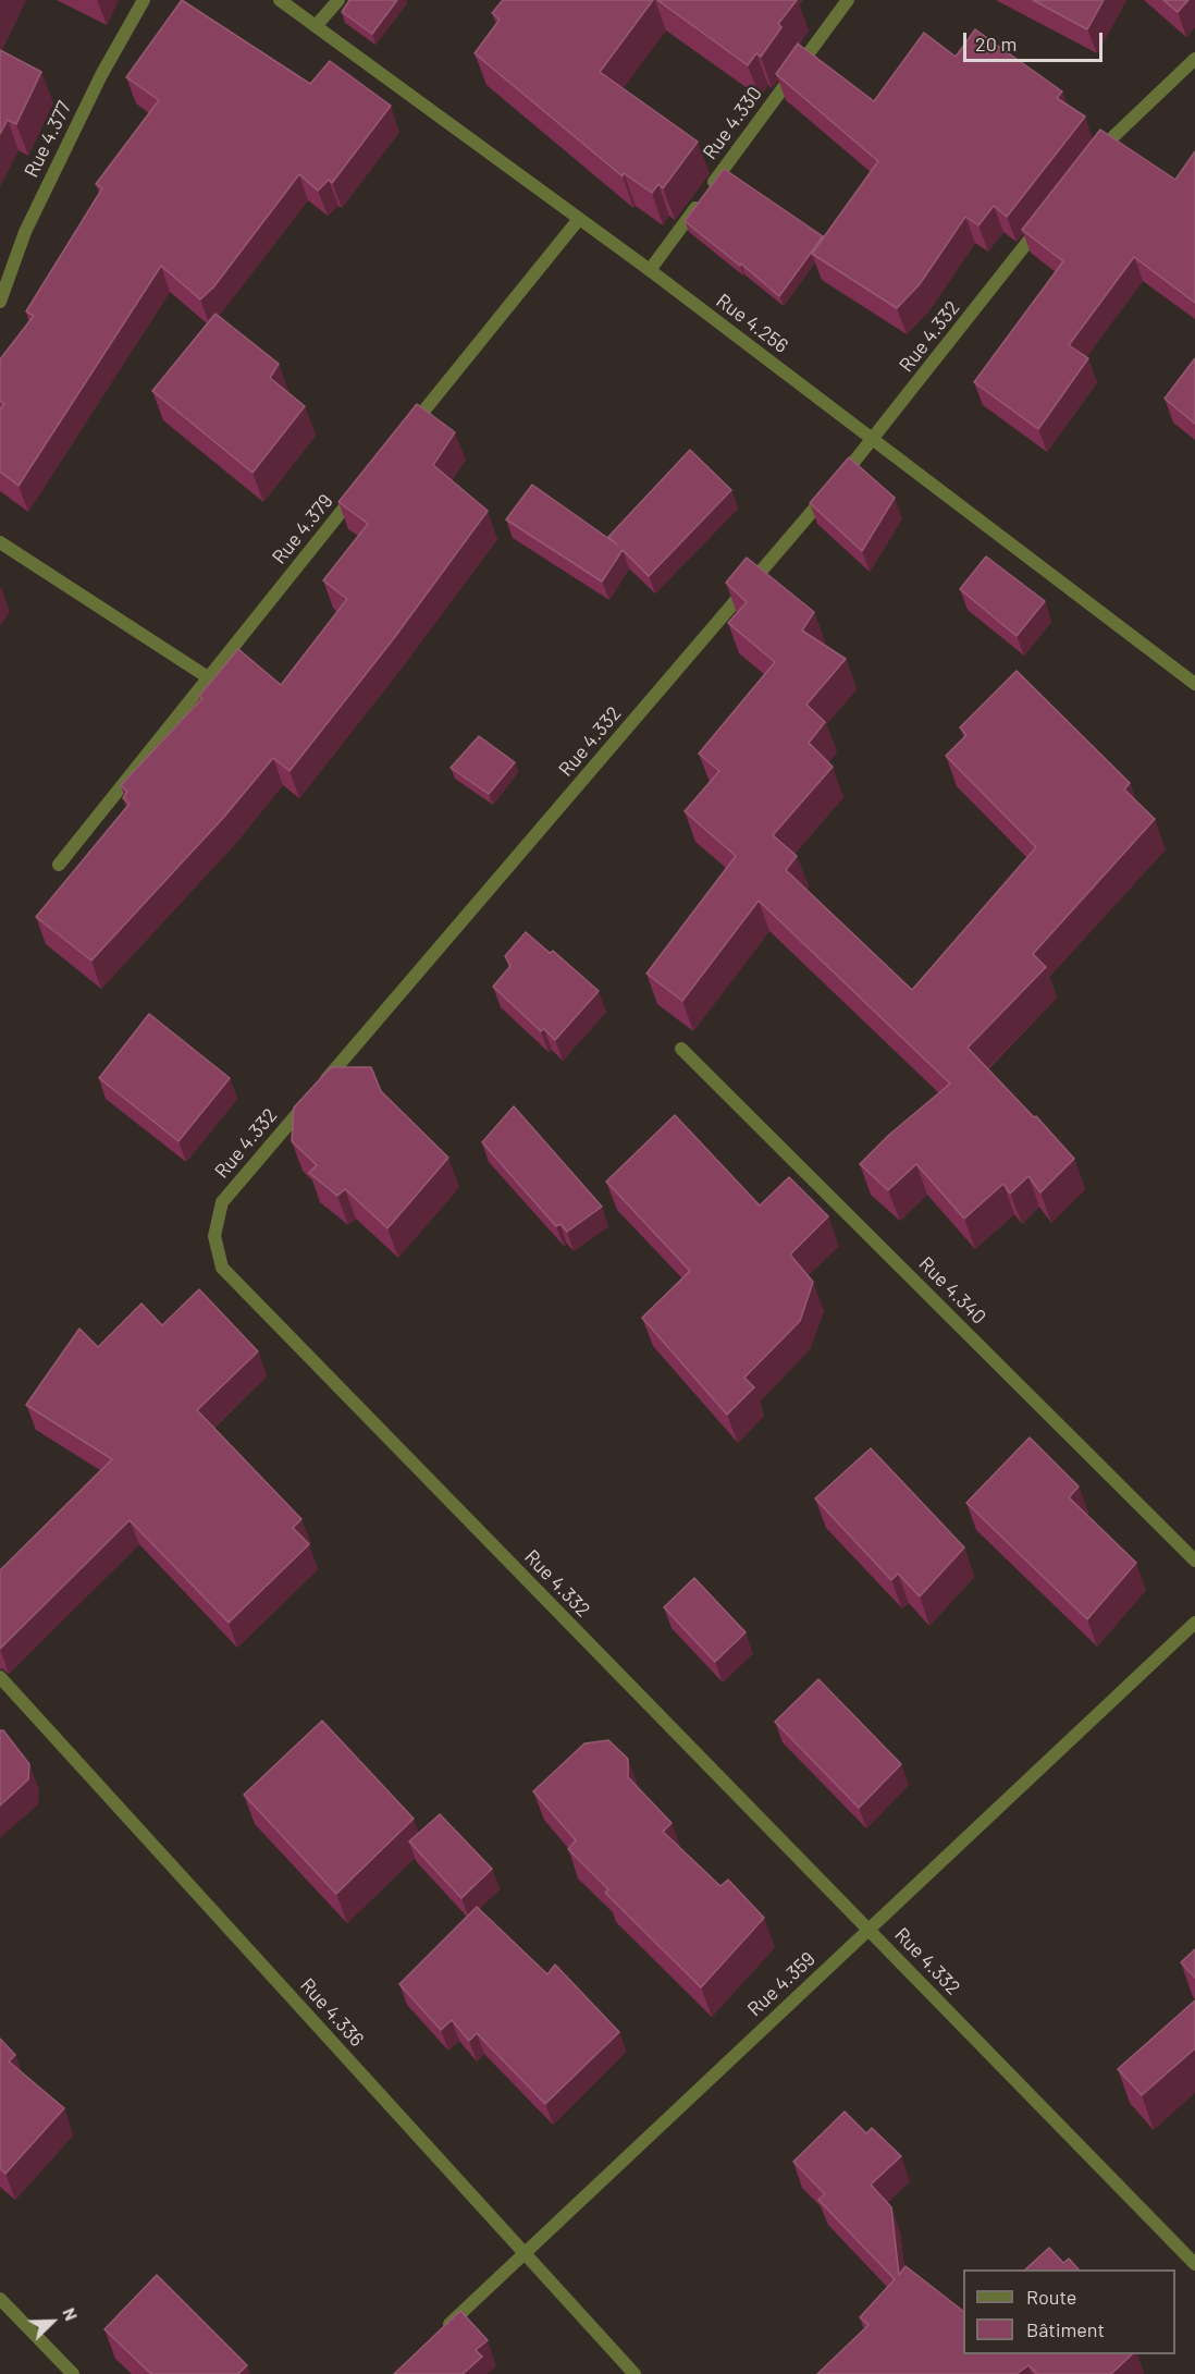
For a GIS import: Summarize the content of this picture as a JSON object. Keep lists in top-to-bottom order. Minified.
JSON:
{"streets":{"street":["Rue 4.330","Rue 4.377","Rue 4.256","Rue 4.332","Rue 4.379","Rue 4.340","Rue 4.359","Rue 4.336"]},"crossings":[["Rue 4.330","Rue 4.256"],["Rue 4.256","Rue 4.332"],["Rue 4.332","Rue 4.359"],["Rue 4.359","Rue 4.336"]],"legend":["Route","Bâtiment"],"scale_bar":"20 m","north":"top right"}
